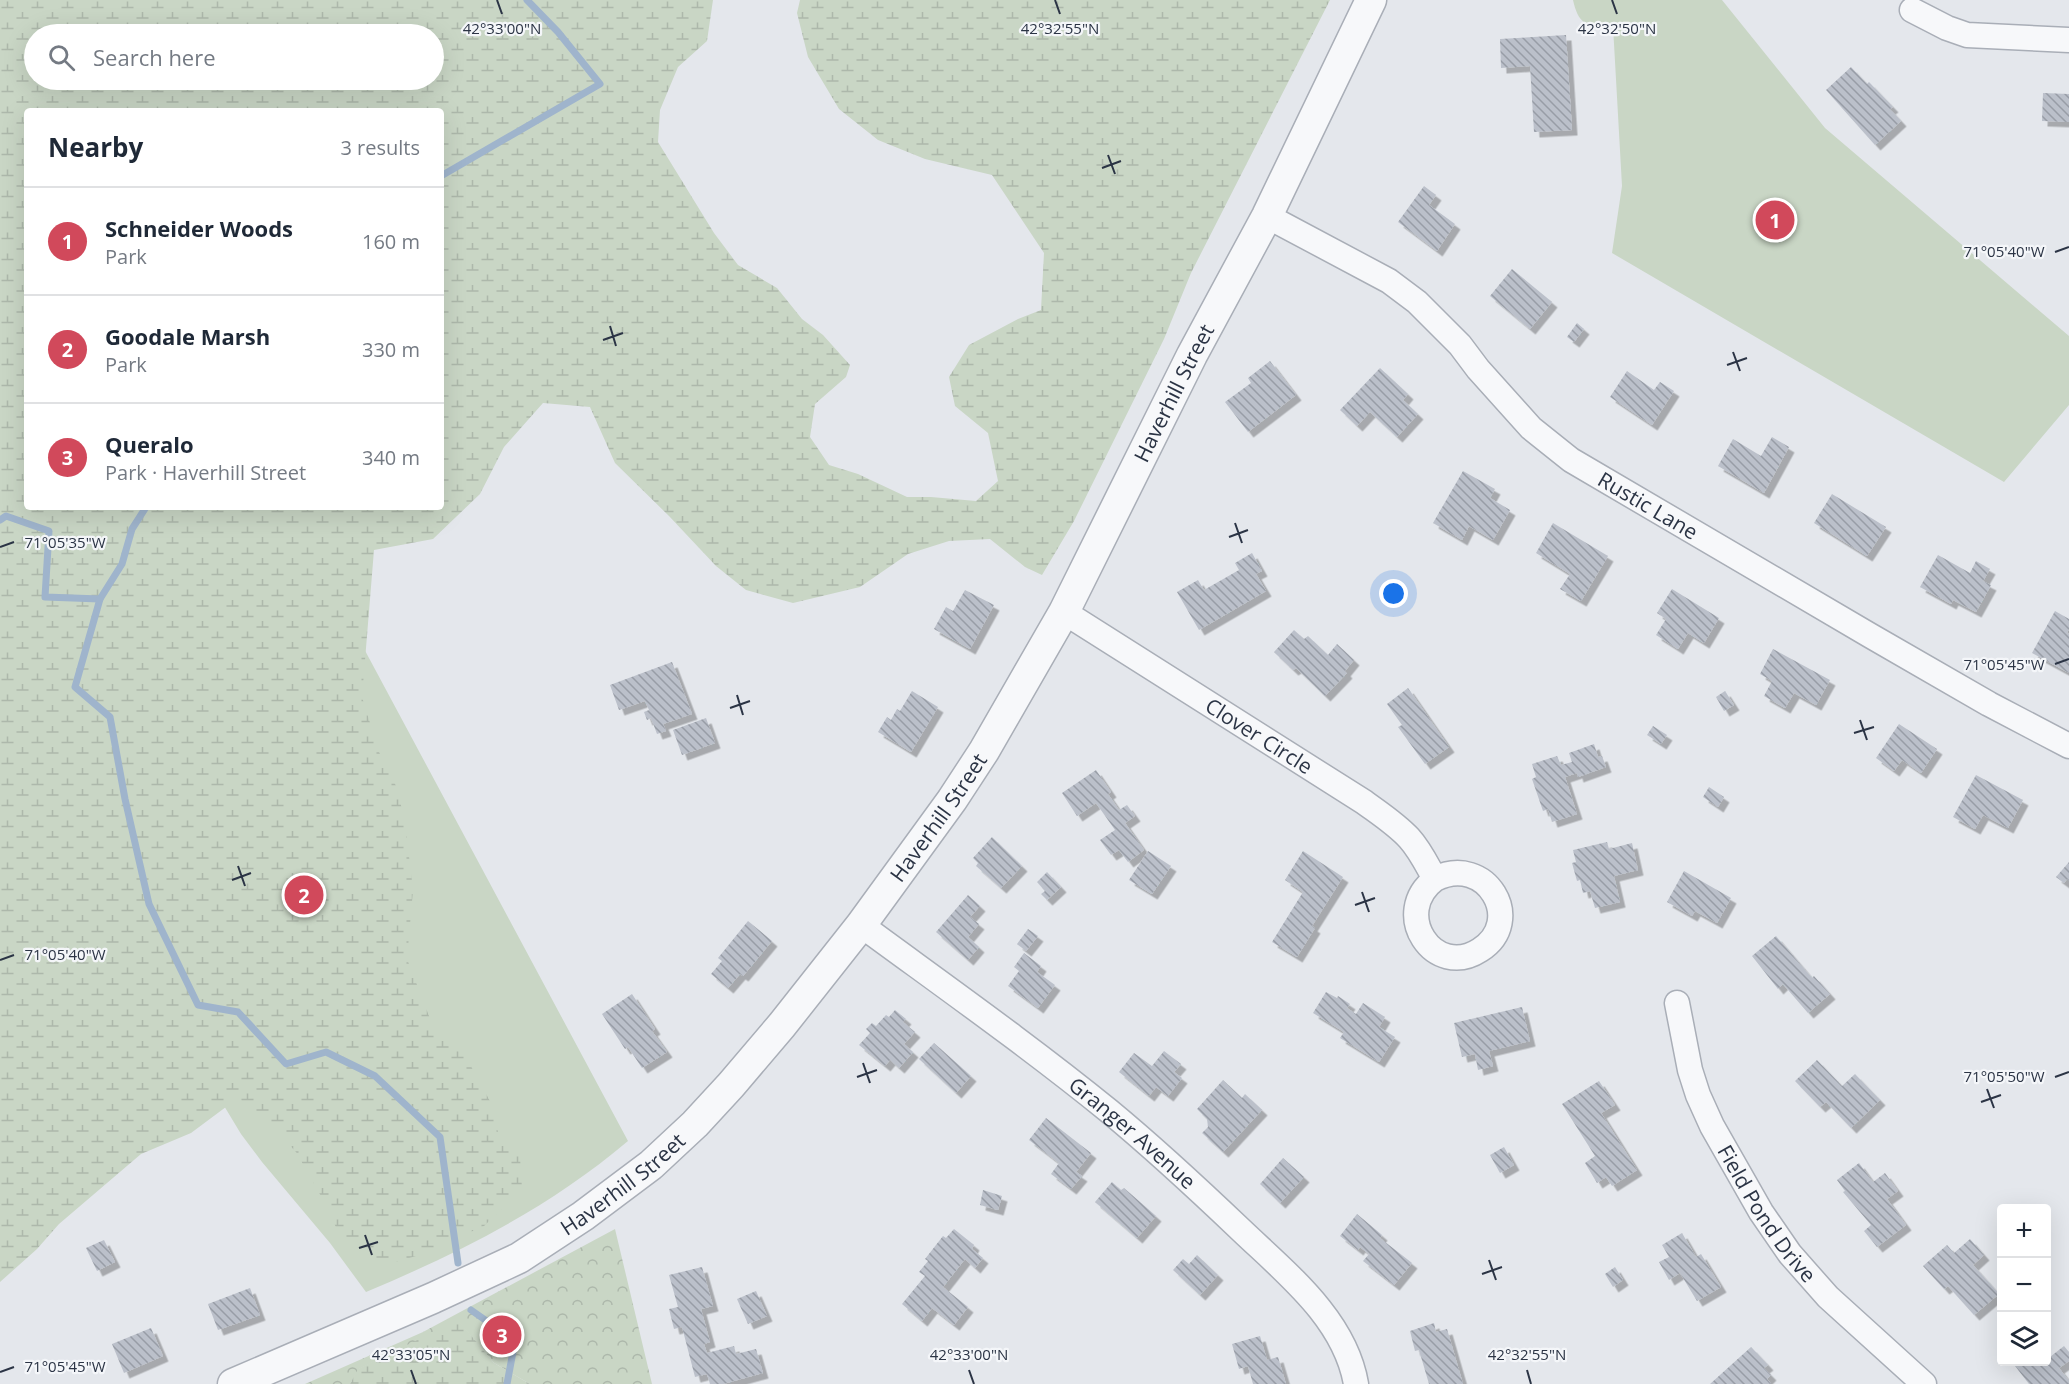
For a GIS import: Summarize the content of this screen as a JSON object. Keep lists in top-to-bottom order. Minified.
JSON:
{"streets":{"street":["Haverhill Street","Rustic Lane","Clover Circle","Granger Avenue","Field Pond Drive"]},"crossings":[["Haverhill Street","Rustic Lane"],["Haverhill Street","Clover Circle"],["Haverhill Street","Granger Avenue"]],"page":{"search":"Search here","heading":["Nearby","3 results"],"list":[{"mark":"1","name":"Schneider Woods","note":"Park","value":"160 m"},{"mark":"2","name":"Goodale Marsh","note":"Park","value":"330 m"},{"mark":"3","name":"Queralo","note":"Park · Haverhill Street","value":"340 m"}],"pins":["1","2","3"],"map_buttons":["+","−"]},"coordinates":["42°33'00\"N","42°32'55\"N","42°32'50\"N","71°05'40\"W","71°05'35\"W","71°05'45\"W","71°05'50\"W","42°33'05\"N"]}
